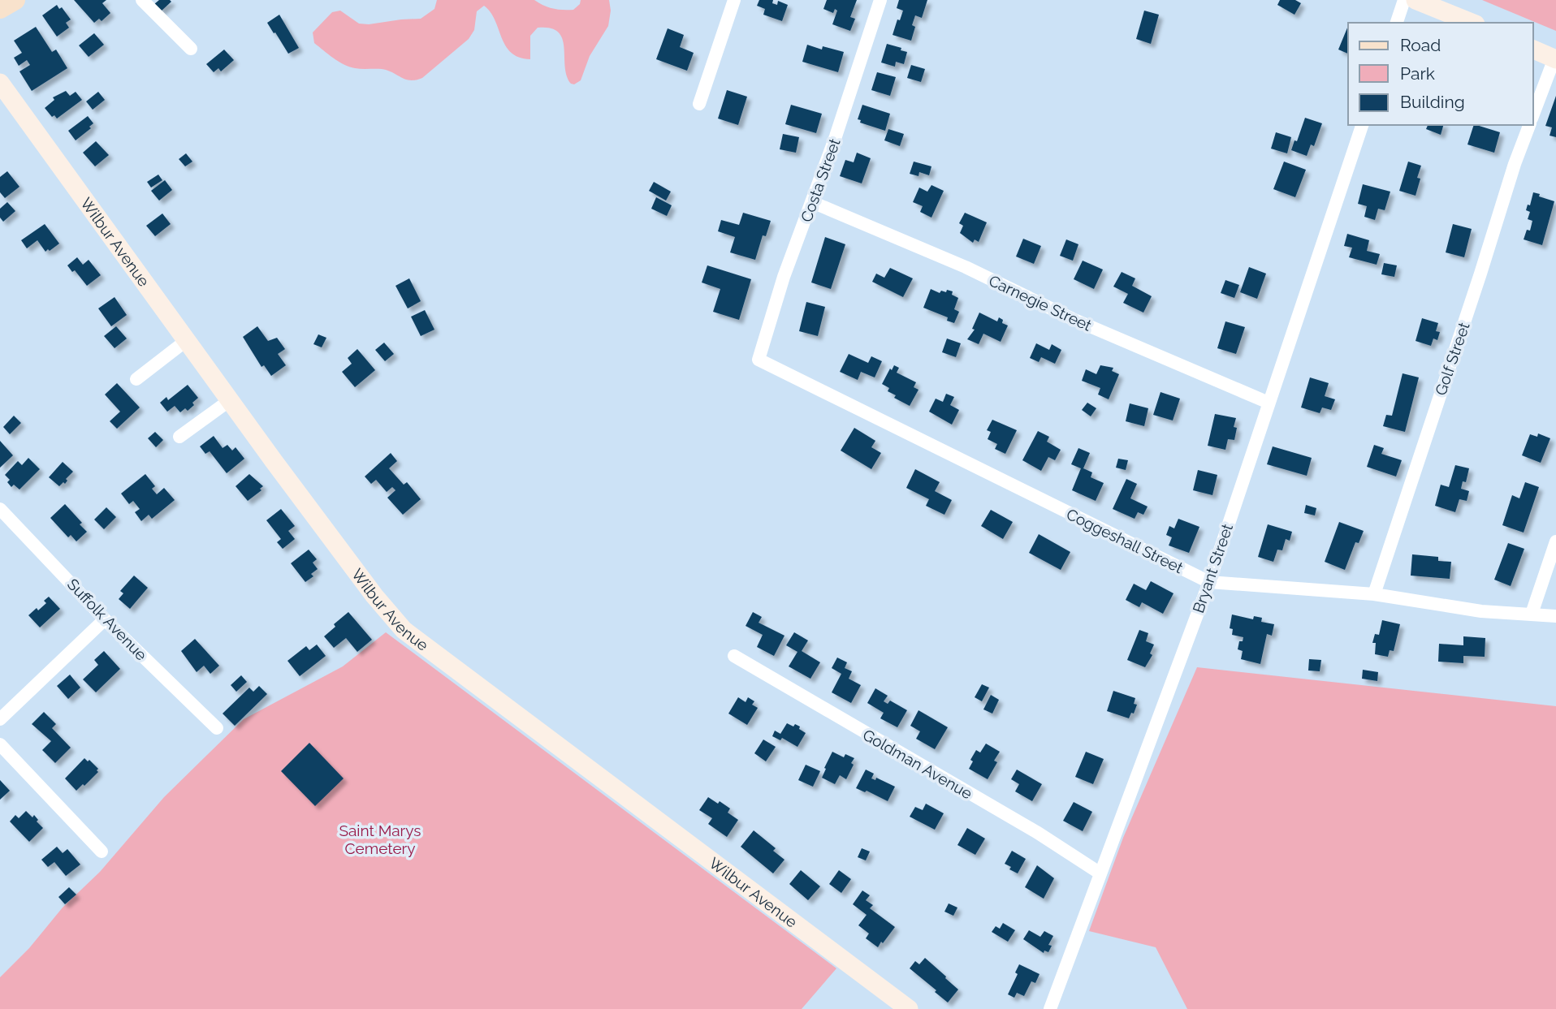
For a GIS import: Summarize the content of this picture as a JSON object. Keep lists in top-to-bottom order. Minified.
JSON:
{"streets":{"street":["Costa Street","Wilbur Avenue","Carnegie Street","Golf Street","Coggeshall Street","Bryant Street","Suffolk Avenue","Goldman Avenue"]},"crossings":[["Costa Street","Carnegie Street"],["Costa Street","Coggeshall Street"],["Carnegie Street","Bryant Street"],["Golf Street","Coggeshall Street"],["Coggeshall Street","Bryant Street"],["Bryant Street","Goldman Avenue"]],"parks":["Saint Marys Cemetery"],"legend":["Road","Park","Building"]}
